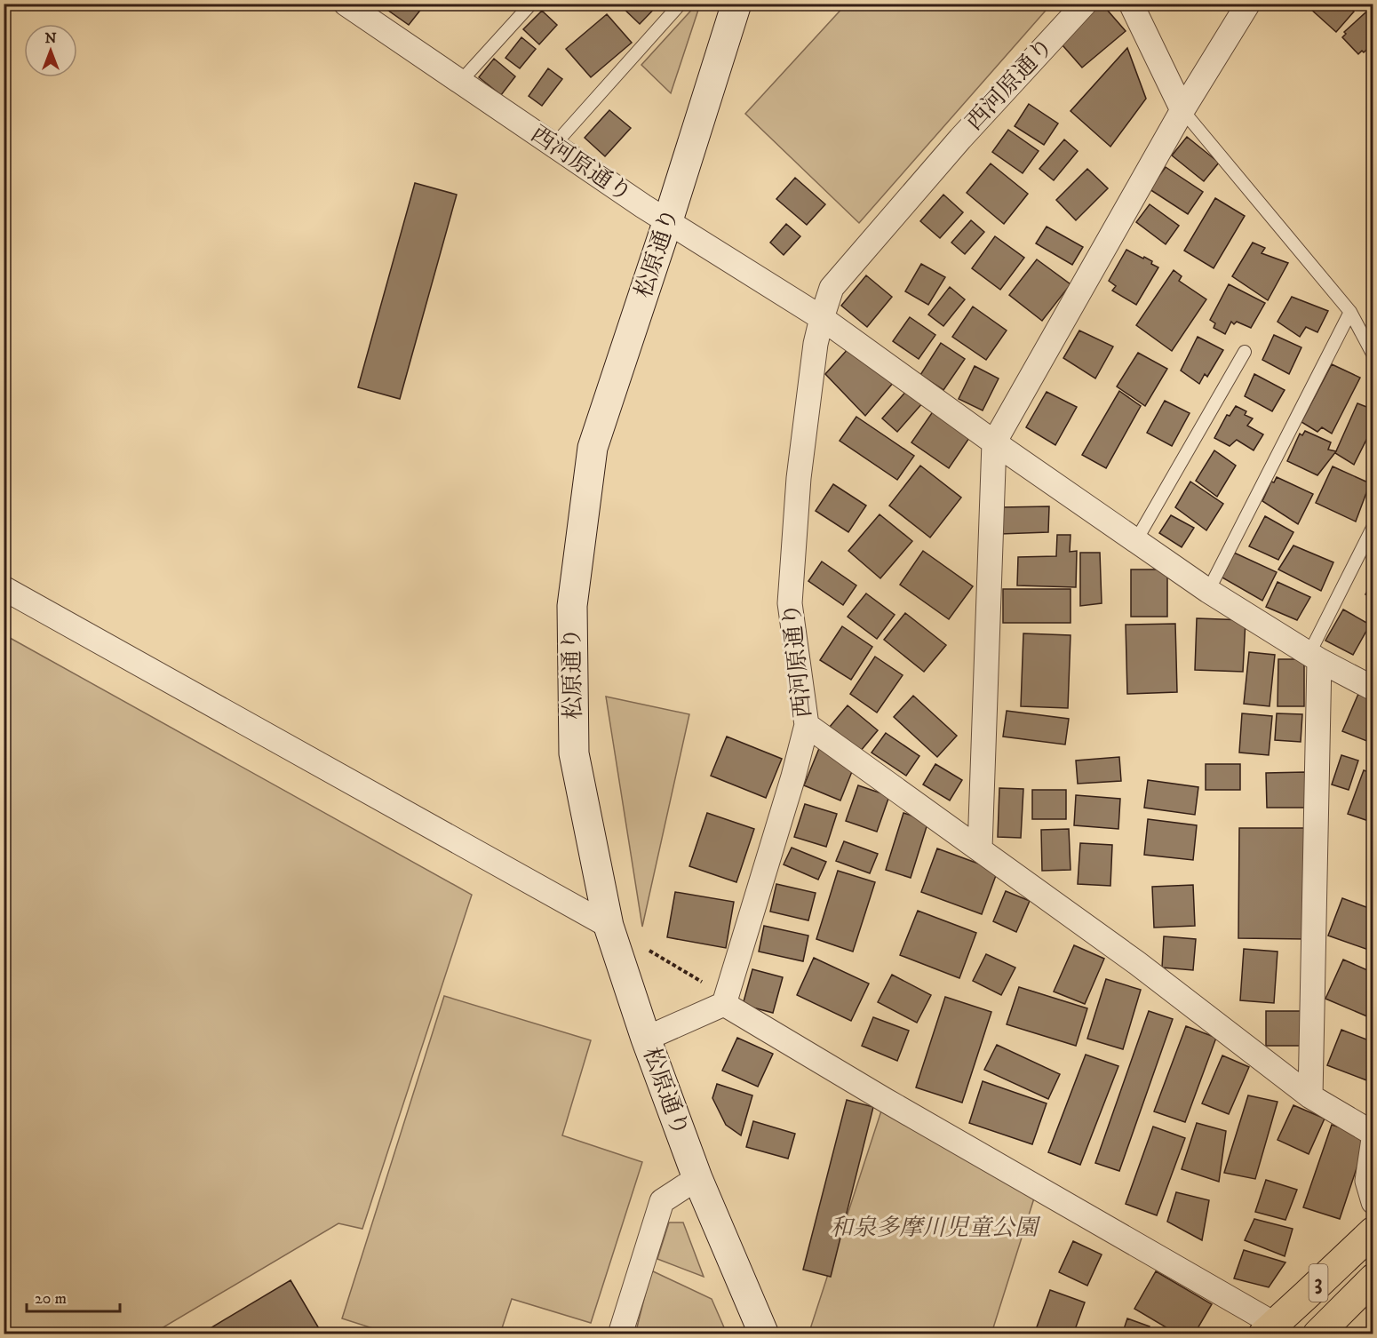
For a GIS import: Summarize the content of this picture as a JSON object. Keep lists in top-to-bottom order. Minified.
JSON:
{"streets":{"main road":["松原通り","3"],"street":["西河原通り"]},"crossings":[["西河原通り","松原通り"]],"parks":["和泉多摩川児童公園"],"scale_bar":"20 m","north":"top"}
